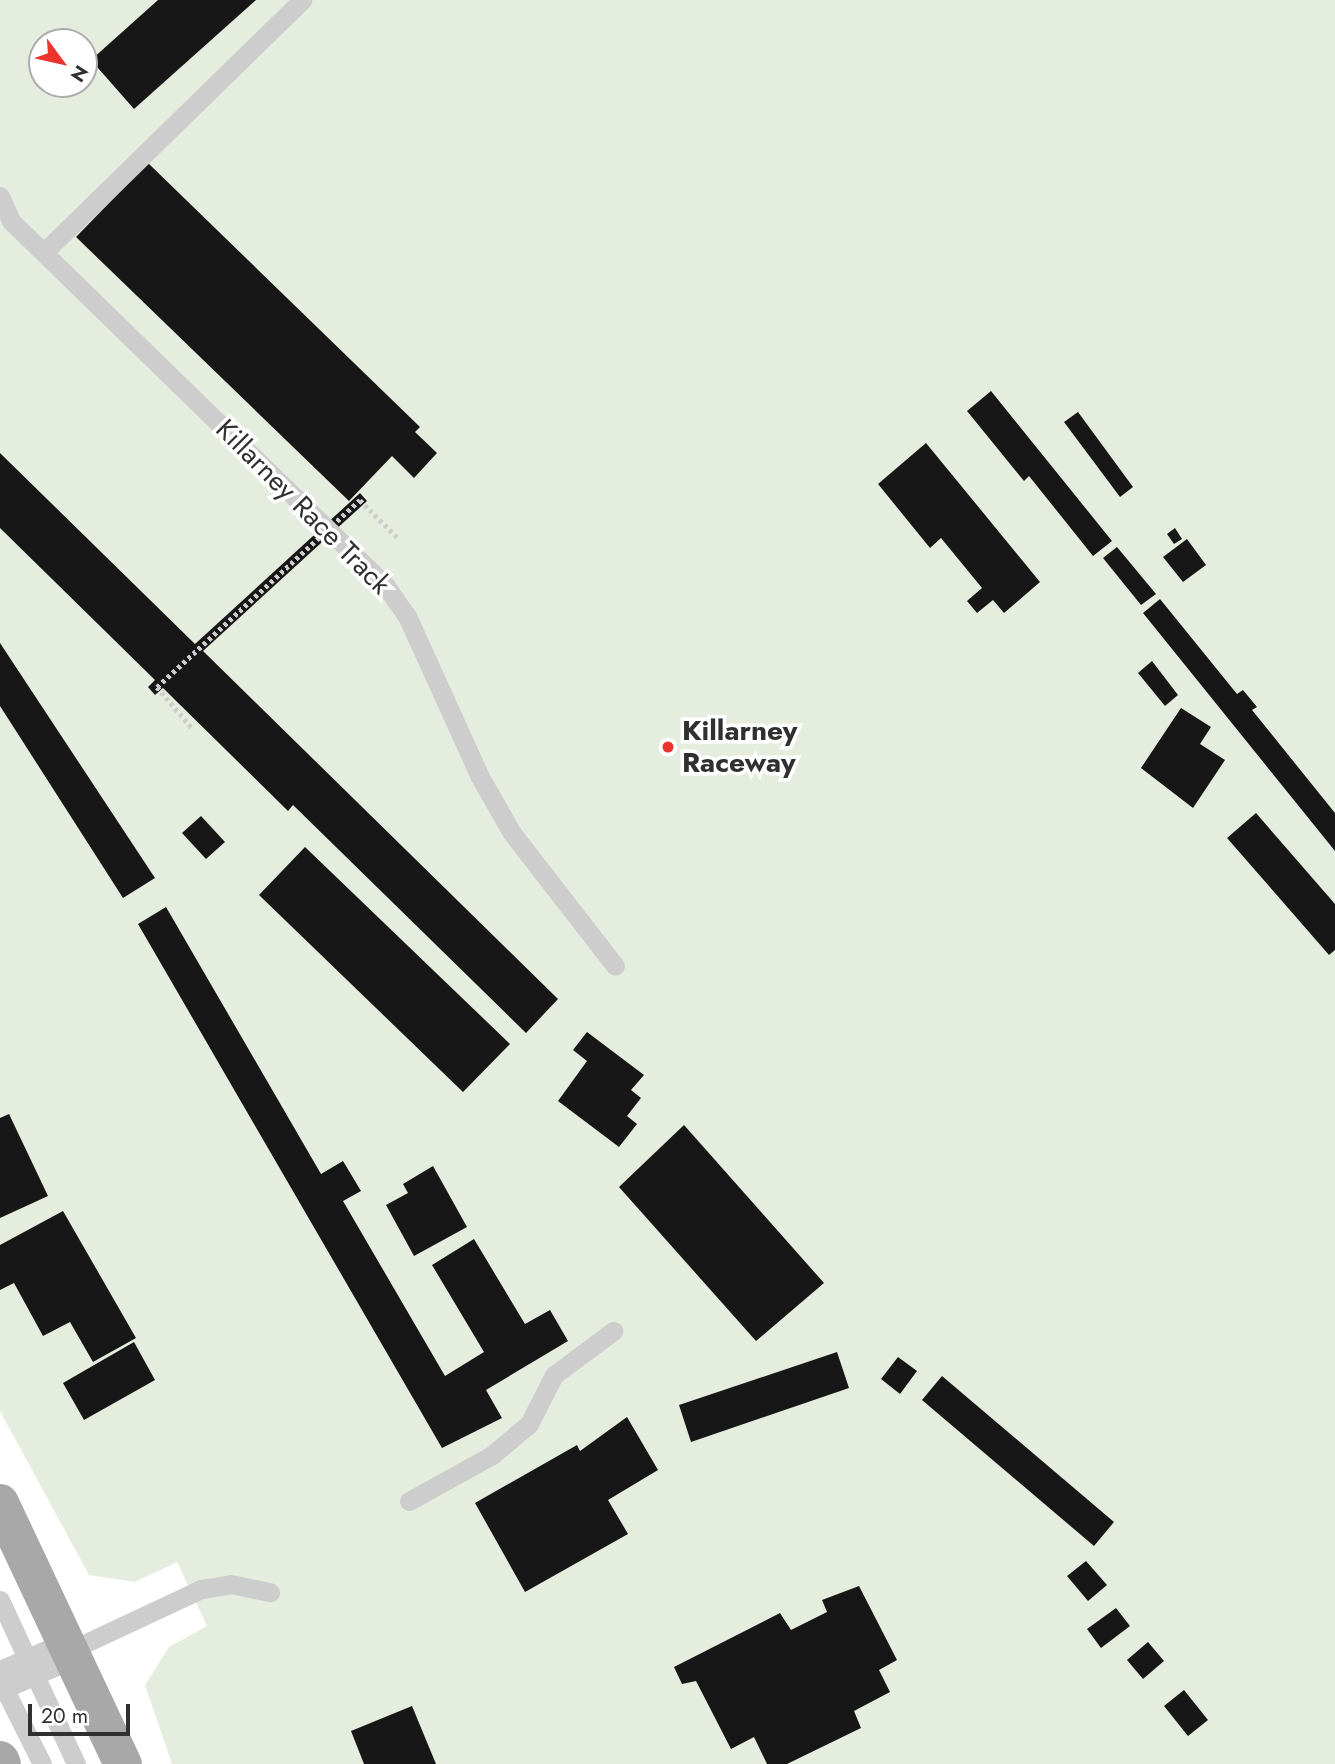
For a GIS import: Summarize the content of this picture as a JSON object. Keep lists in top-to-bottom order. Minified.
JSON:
{"streets":{"lane":["Killarney Race Track"]},"places":["Killarney Raceway"],"scale_bar":"20 m","north":"bottom right"}
